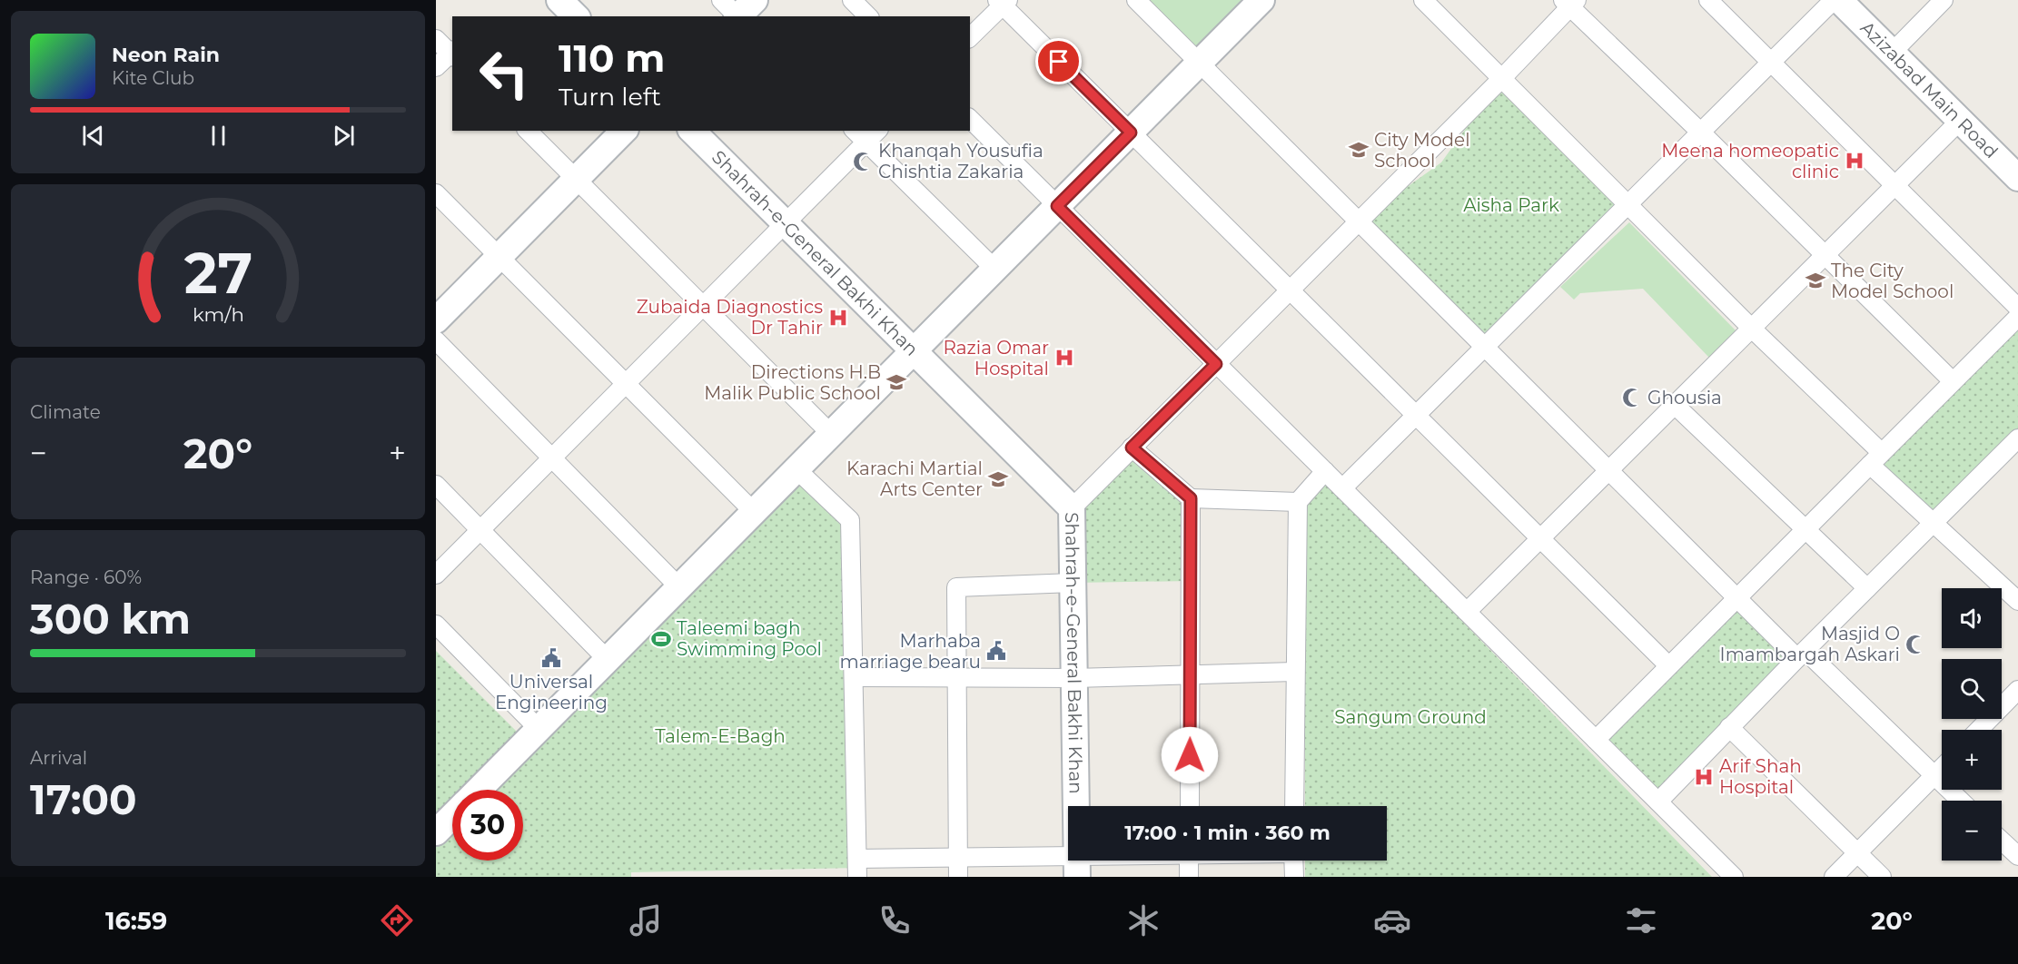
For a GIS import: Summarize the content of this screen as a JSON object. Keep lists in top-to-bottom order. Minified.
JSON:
{"streets":{"street":["Azizabad Main Road","Shahrah-e-General Bakhi Khan"]},"parks":["Aisha Park","Sangum Ground","Talem-E-Bagh"],"places":{"school or university":["City Model School","The City Model School","Directions H.B Malik Public School","Karachi Martial Arts Center"],"hospital":["Meena homeopatic clinic","Zubaida Diagnostics Dr Tahir","Razia Omar Hospital","Arif Shah Hospital"],"mosque":["Khanqah Yousufia Chishtia Zakaria","Ghousia","Masjid O Imambargah Askari"],"sports":["Taleemi bagh Swimming Pool"],"public building":["Marhaba marriage bearu","Universal Engineering"]},"page":{"turn":["110 m","Turn left"],"song":["Neon Rain","Kite Club"],"tile":["Climate",["Range · 60%","300 km"],["Arrival","17:00"]],"heat":["−","20°","+"],"map_buttons":["+","−"],"limit":"30","trip":"17:00 · 1 min · 360 m","tabs":["16:59","20°"],"gauge":["27","km/h"]}}
